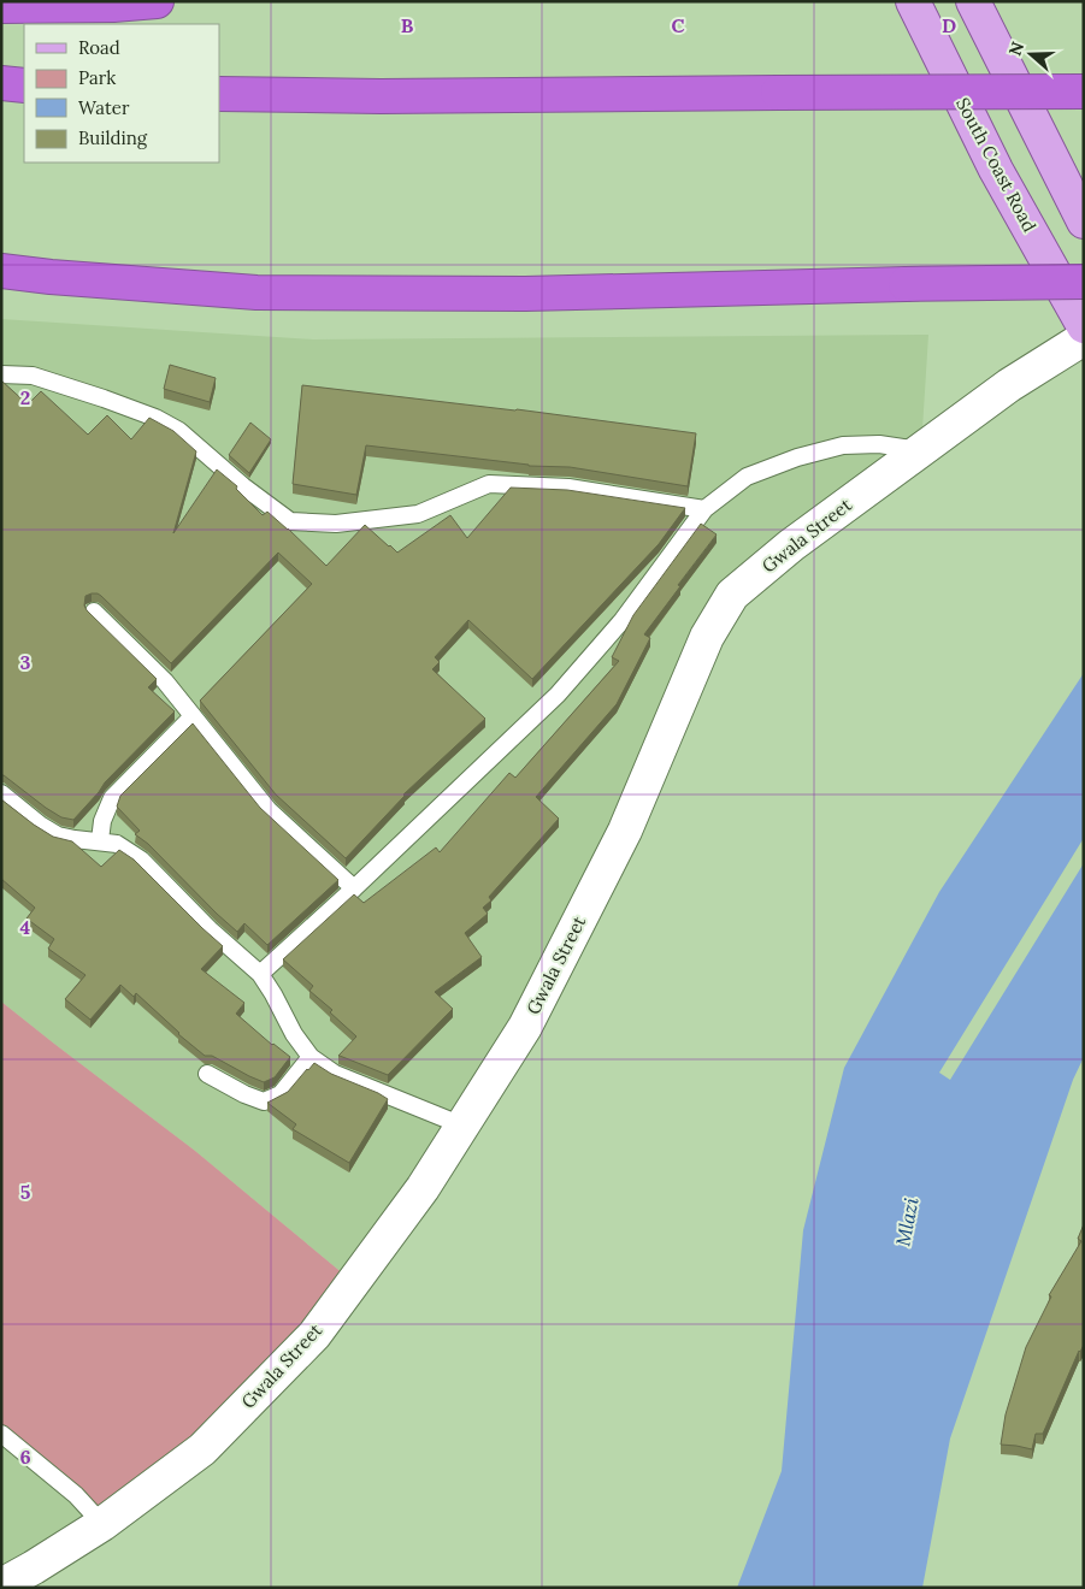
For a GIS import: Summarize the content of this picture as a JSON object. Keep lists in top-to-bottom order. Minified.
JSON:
{"streets":{"main road":["South Coast Road"],"street":["Gwala Street"]},"water":["Mlazi"],"legend":["Road","Park","Water","Building"],"north":"left","grid":{"columns":["B","C","D"],"rows":["2","3","4","5","6"]}}
